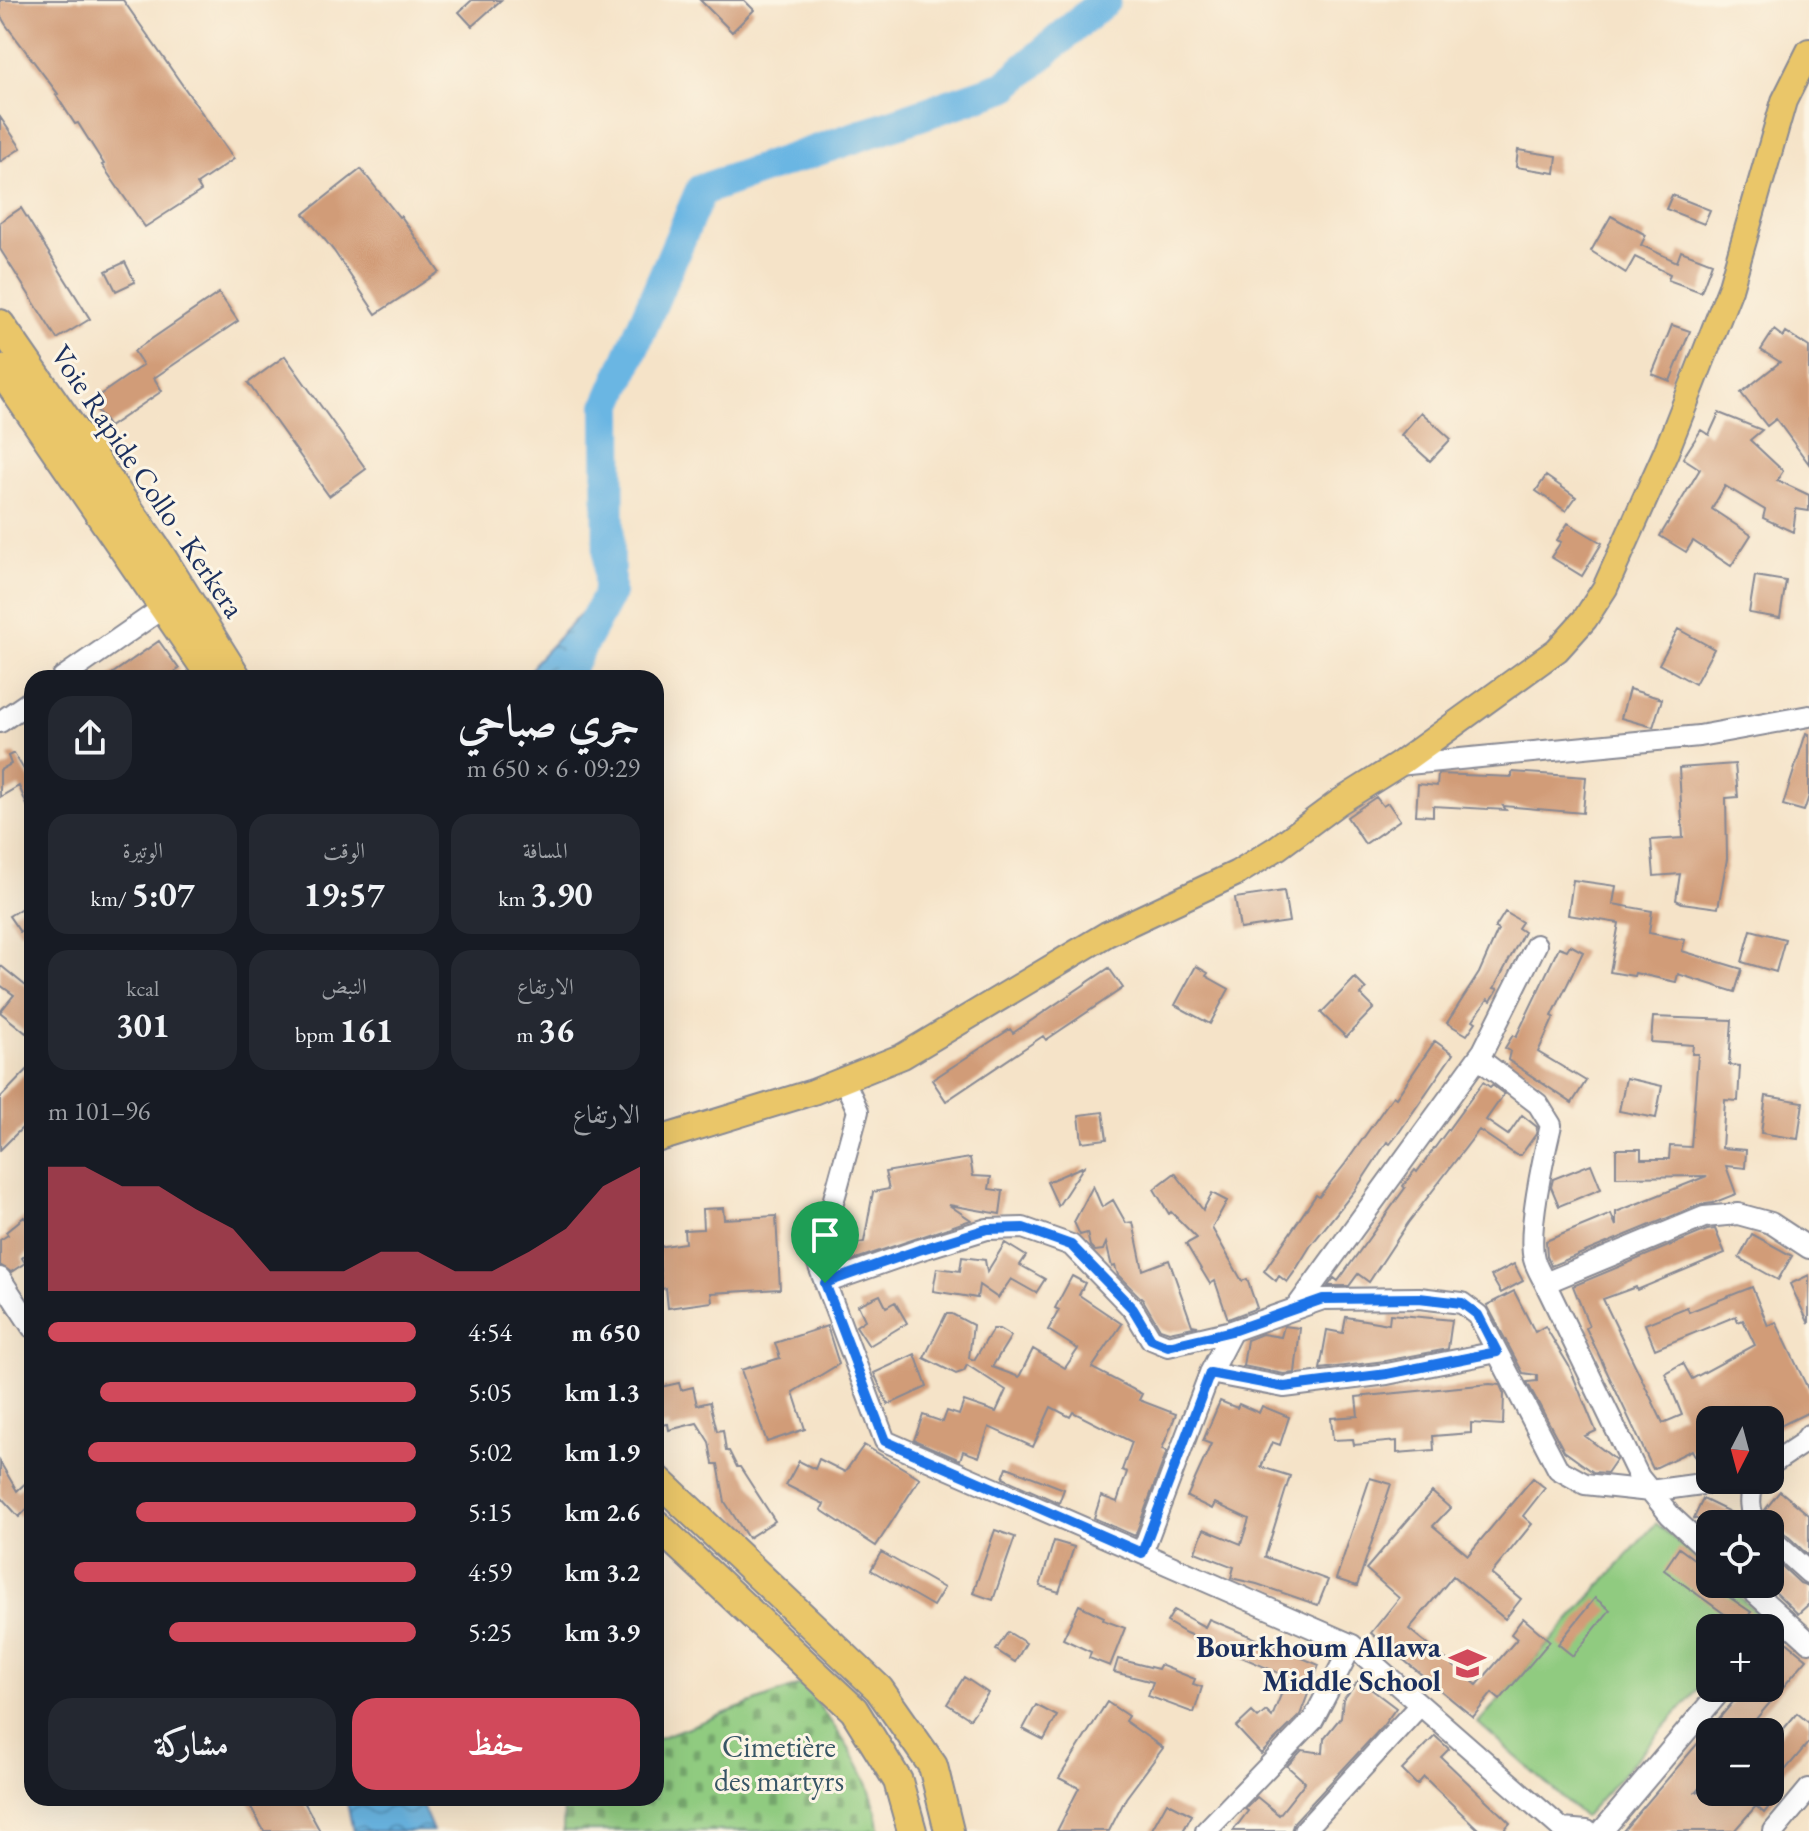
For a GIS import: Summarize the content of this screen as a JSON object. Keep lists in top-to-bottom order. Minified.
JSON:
{"streets":{"highway":["Voie Rapide Collo - Kerkera"]},"parks":["Cimetière des martyrs"],"places":{"school or university":["Bourkhoum Allawa Middle School"]},"north":"bottom","page":{"heading":["جري صباحي","09:29 · 6 × 650 m"],"stats":[["المسافة","3.90 km"],["الوقت","19:57"],["الوتيرة","5:07 /km"],["الارتفاع","36 m"],["النبض","161 bpm"],["kcal","301"]],"chart":["الارتفاع","96–101 m"],"list":[{"name":"650 m","note":"4:54"},{"name":"1.3 km","note":"5:05"},{"name":"1.9 km","note":"5:02"},{"name":"2.6 km","note":"5:15"},{"name":"3.2 km","note":"4:59"},{"name":"3.9 km","note":"5:25"}],"map_buttons":["+","−"],"buttons":["حفظ","مشاركة"]}}
